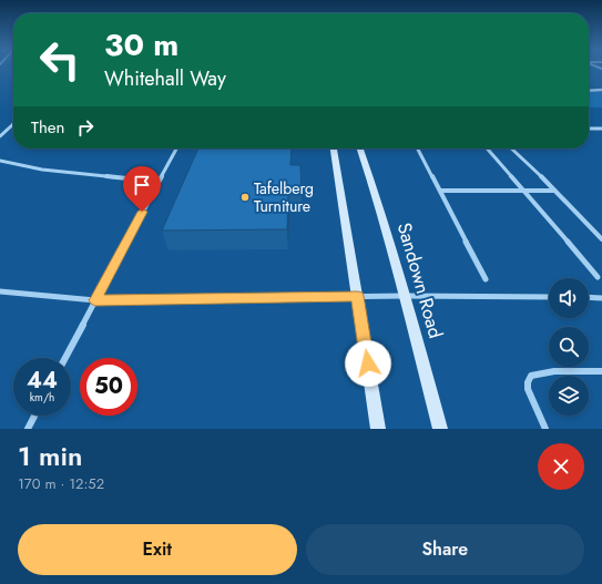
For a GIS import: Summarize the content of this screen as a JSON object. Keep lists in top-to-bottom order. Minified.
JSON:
{"streets":{"main road":["Sandown Road"]},"places":["Tafelberg Turniture"],"page":{"turn":["30 m","Whitehall Way"],"then":"Then","speed":"44 km/h","limit":"50","heading":["1 min","170 m · 12:52"],"buttons":["Exit","Share"]}}
